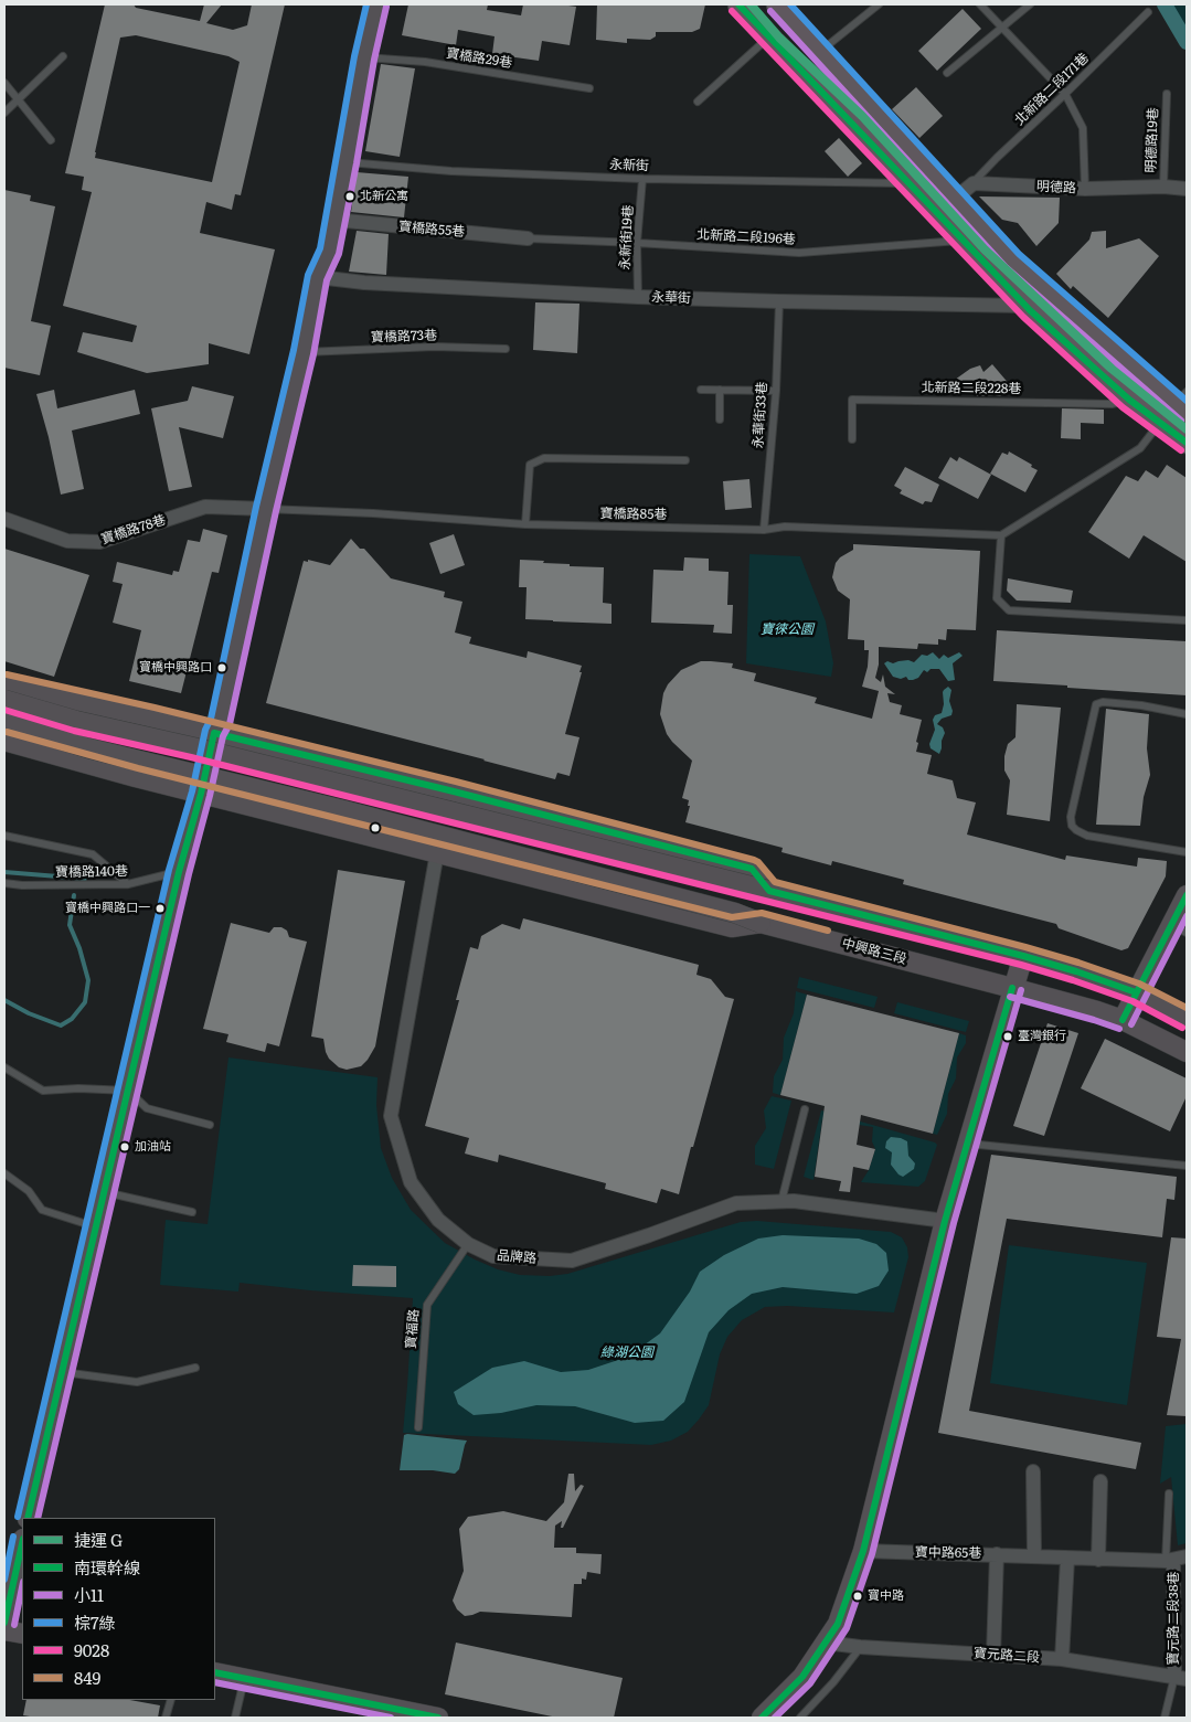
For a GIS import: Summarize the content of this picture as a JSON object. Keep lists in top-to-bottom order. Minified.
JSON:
{"streets":{"street":["明德路","寶橋路55巷","永華街","寶橋路78巷","中興路三段","品牌路","寶中路65巷","寶元路二段38巷","寶元路二段"],"lane":["寶橋路29巷","北新路二段171巷","明德路19巷","永新街","永新街19巷","北新路二段196巷","寶橋路73巷","北新路二段228巷","永華街33巷","寶橋路85巷","寶橋路140巷","寶福路"]},"crossings":[["北新路二段171巷","明德路"],["明德路19巷","明德路"],["永新街","永新街19巷"],["寶橋路55巷","北新路二段196巷"],["永新街19巷","北新路二段196巷"],["永新街19巷","永華街"],["永華街","永華街33巷"],["永華街33巷","寶橋路85巷"],["寶橋路85巷","寶橋路78巷"],["中興路三段","品牌路"],["品牌路","寶福路"],["寶中路65巷","寶元路二段38巷"],["寶元路二段38巷","寶元路二段"]],"parks":["寶徠公園","綠湖公園"],"places":["北新公寓","寶橋中興路口","寶橋中興路口一","臺灣銀行","加油站","寶中路"],"lines":["metro line G","transit line 南環幹線","transit line 棕7綠","transit line 小11","transit line 9028","transit line 849"],"legend":["捷運 G","南環幹線","小11","棕7綠","9028","849"]}
